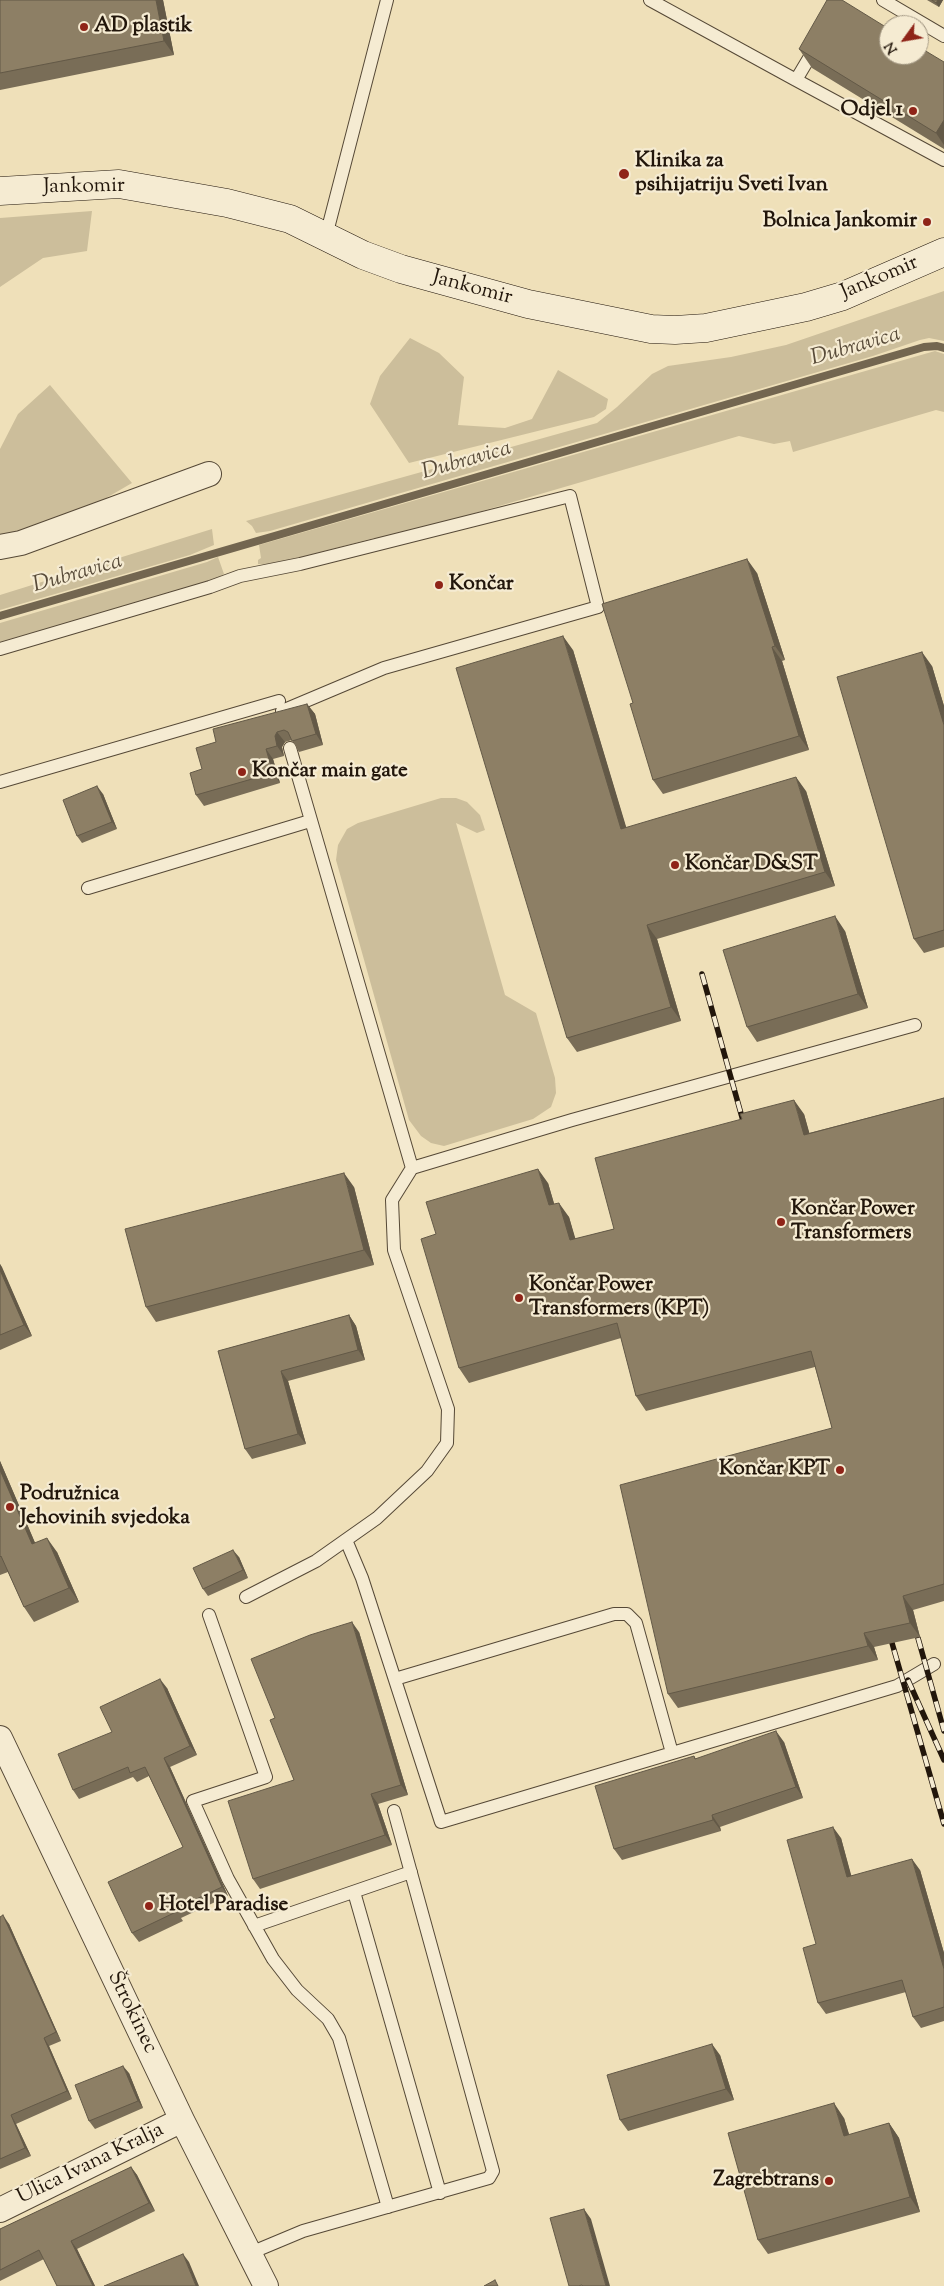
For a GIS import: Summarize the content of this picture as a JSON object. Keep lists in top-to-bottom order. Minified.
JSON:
{"streets":{"street":["Jankomir","Štrokinec","Ulica Ivana Kralja"]},"crossings":[["Štrokinec","Ulica Ivana Kralja"]],"water":["Dubravica"],"places":["AD plastik","Odjel 1","Klinika za psihijatriju Sveti Ivan","Bolnica Jankomir","Končar","Končar main gate","Končar D&ST","Končar Power Transformers","Končar Power Transformers (KPT)","Končar KPT","Podružnica Jehovinih svjedoka","Hotel Paradise","Zagrebtrans"],"north":"bottom left"}
